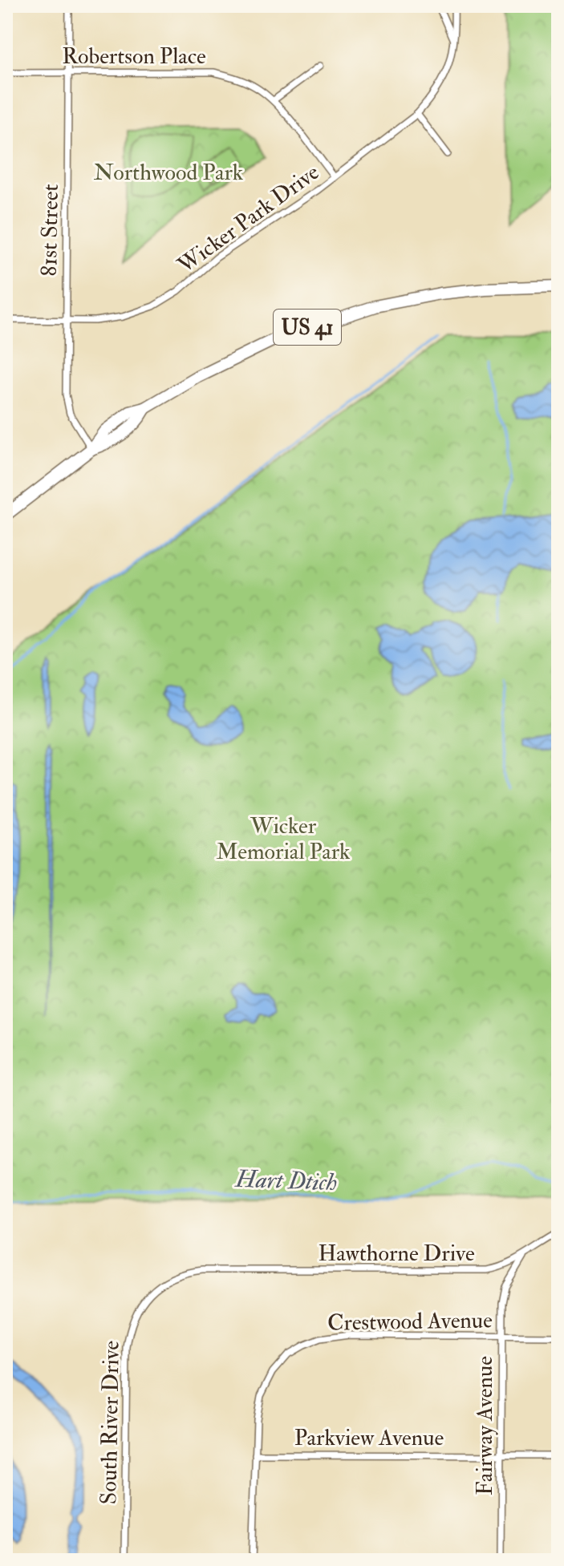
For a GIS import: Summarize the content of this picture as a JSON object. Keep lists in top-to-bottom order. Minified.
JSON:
{"streets":{"highway":["US 41"],"street":["Robertson Place","Wicker Park Drive","81st Street","Hawthorne Drive","Crestwood Avenue","South River Drive","Fairway Avenue","Parkview Avenue"]},"crossings":[["Robertson Place","Wicker Park Drive"],["Robertson Place","81st Street"],["Wicker Park Drive","81st Street"],["81st Street","US 41"],["Hawthorne Drive","South River Drive"],["Hawthorne Drive","Fairway Avenue"],["Crestwood Avenue","Fairway Avenue"],["Crestwood Avenue","Parkview Avenue"],["Fairway Avenue","Parkview Avenue"]],"water":["Hart Dtich"],"parks":["Northwood Park","Wicker Memorial Park"]}
